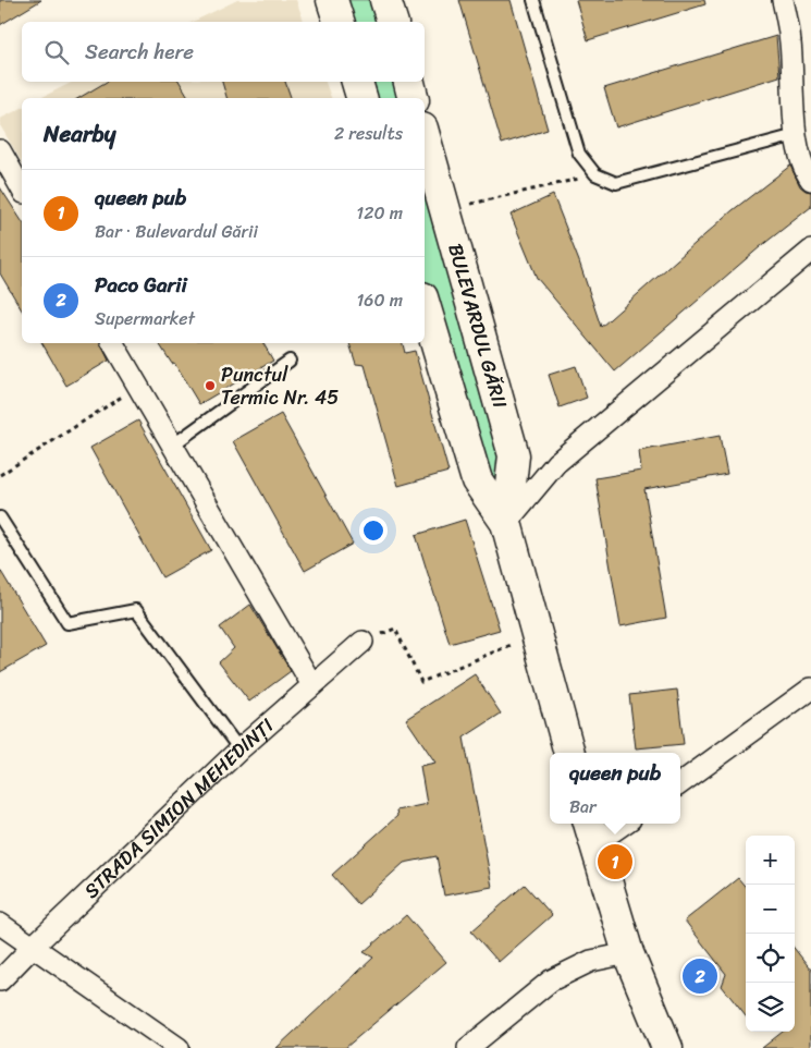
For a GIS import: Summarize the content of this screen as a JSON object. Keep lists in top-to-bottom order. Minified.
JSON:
{"streets":{"main road":["BULEVARDUL GĂRII"],"street":["STRADA SIMION MEHEDINȚI"]},"places":["Punctul Termic Nr. 45"],"page":{"search":"Search here","heading":["Nearby","2 results"],"list":[{"mark":"1","name":"queen pub","note":"Bar · Bulevardul Gării","value":"120 m"},{"mark":"2","name":"Paco Garii","note":"Supermarket","value":"160 m"}],"popup":["queen pub","Bar"],"map_buttons":["+","−"],"pins":["1","2"]}}
